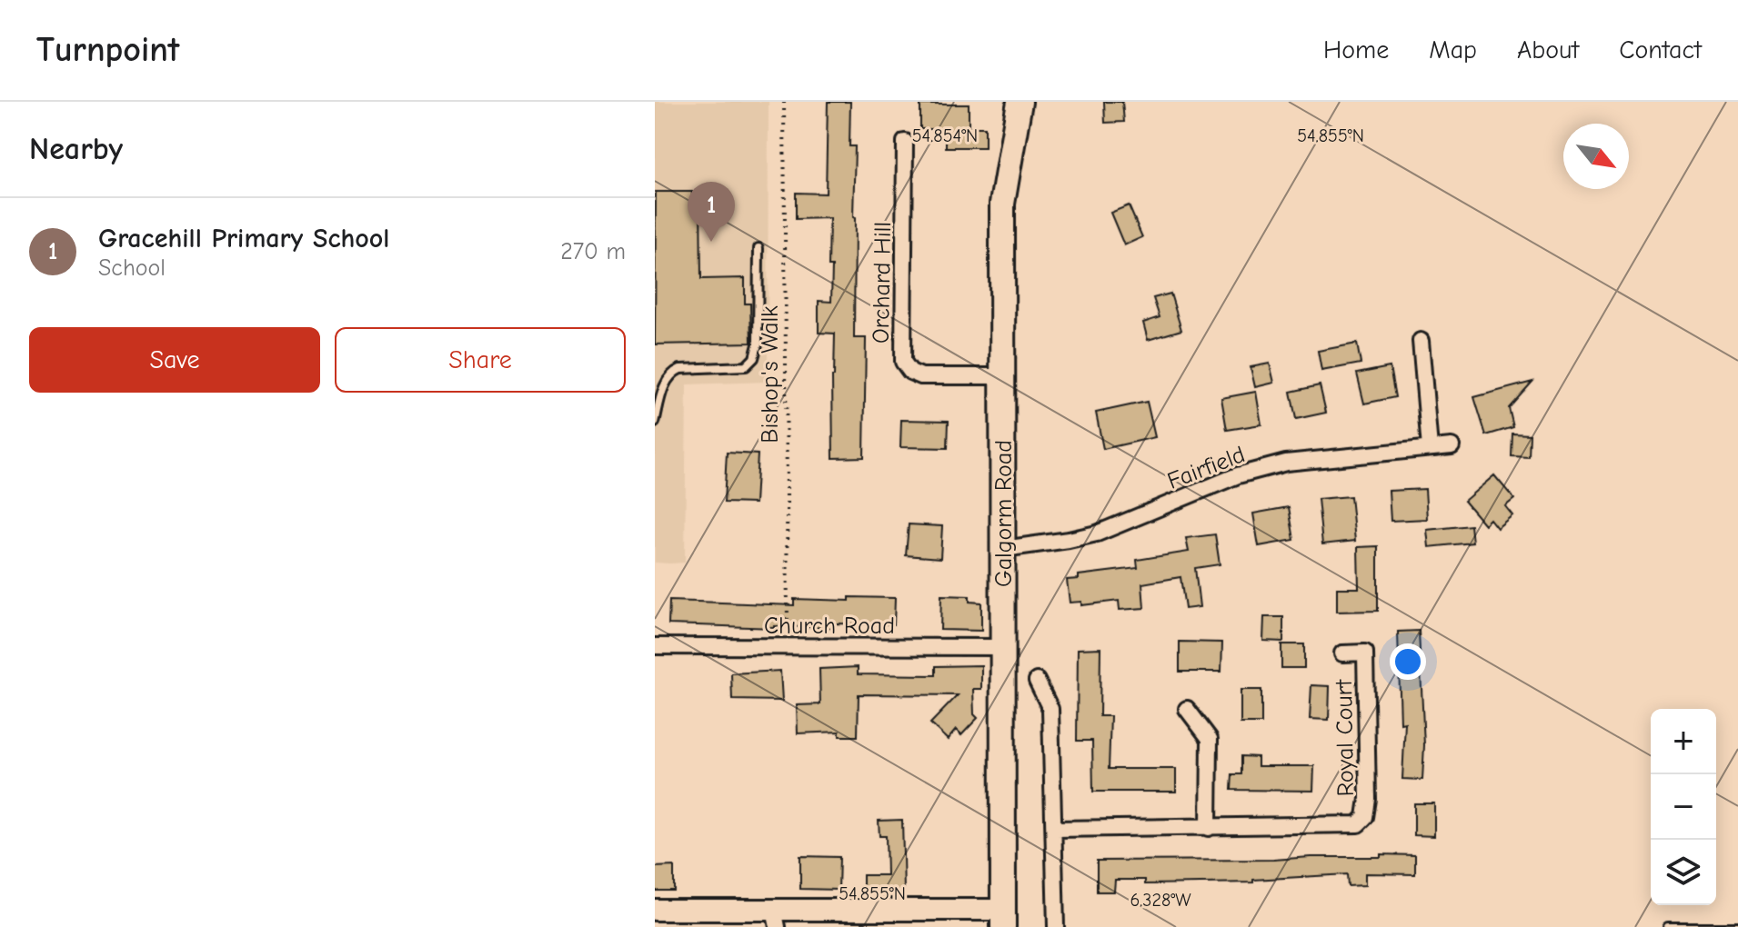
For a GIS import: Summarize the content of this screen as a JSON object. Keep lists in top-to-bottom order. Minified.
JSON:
{"streets":{"main road":["Galgorm Road"],"street":["Orchard Hill","Fairfield","Church Road","Royal Court"],"path":["Bishop's Walk"]},"crossings":[["Orchard Hill","Galgorm Road"],["Bishop's Walk","Church Road"],["Fairfield","Galgorm Road"],["Galgorm Road","Church Road"]],"north":"bottom right","page":{"header":"Turnpoint","nav":["Home","Map","About","Contact"],"heading":"Nearby","pins":"1","list":[{"mark":"1","name":"Gracehill Primary School","note":"School","value":"270 m"}],"buttons":["Save","Share"],"map_buttons":["+","−"]},"coordinates":["54.854°N","54.855°N","6.328°W"]}
